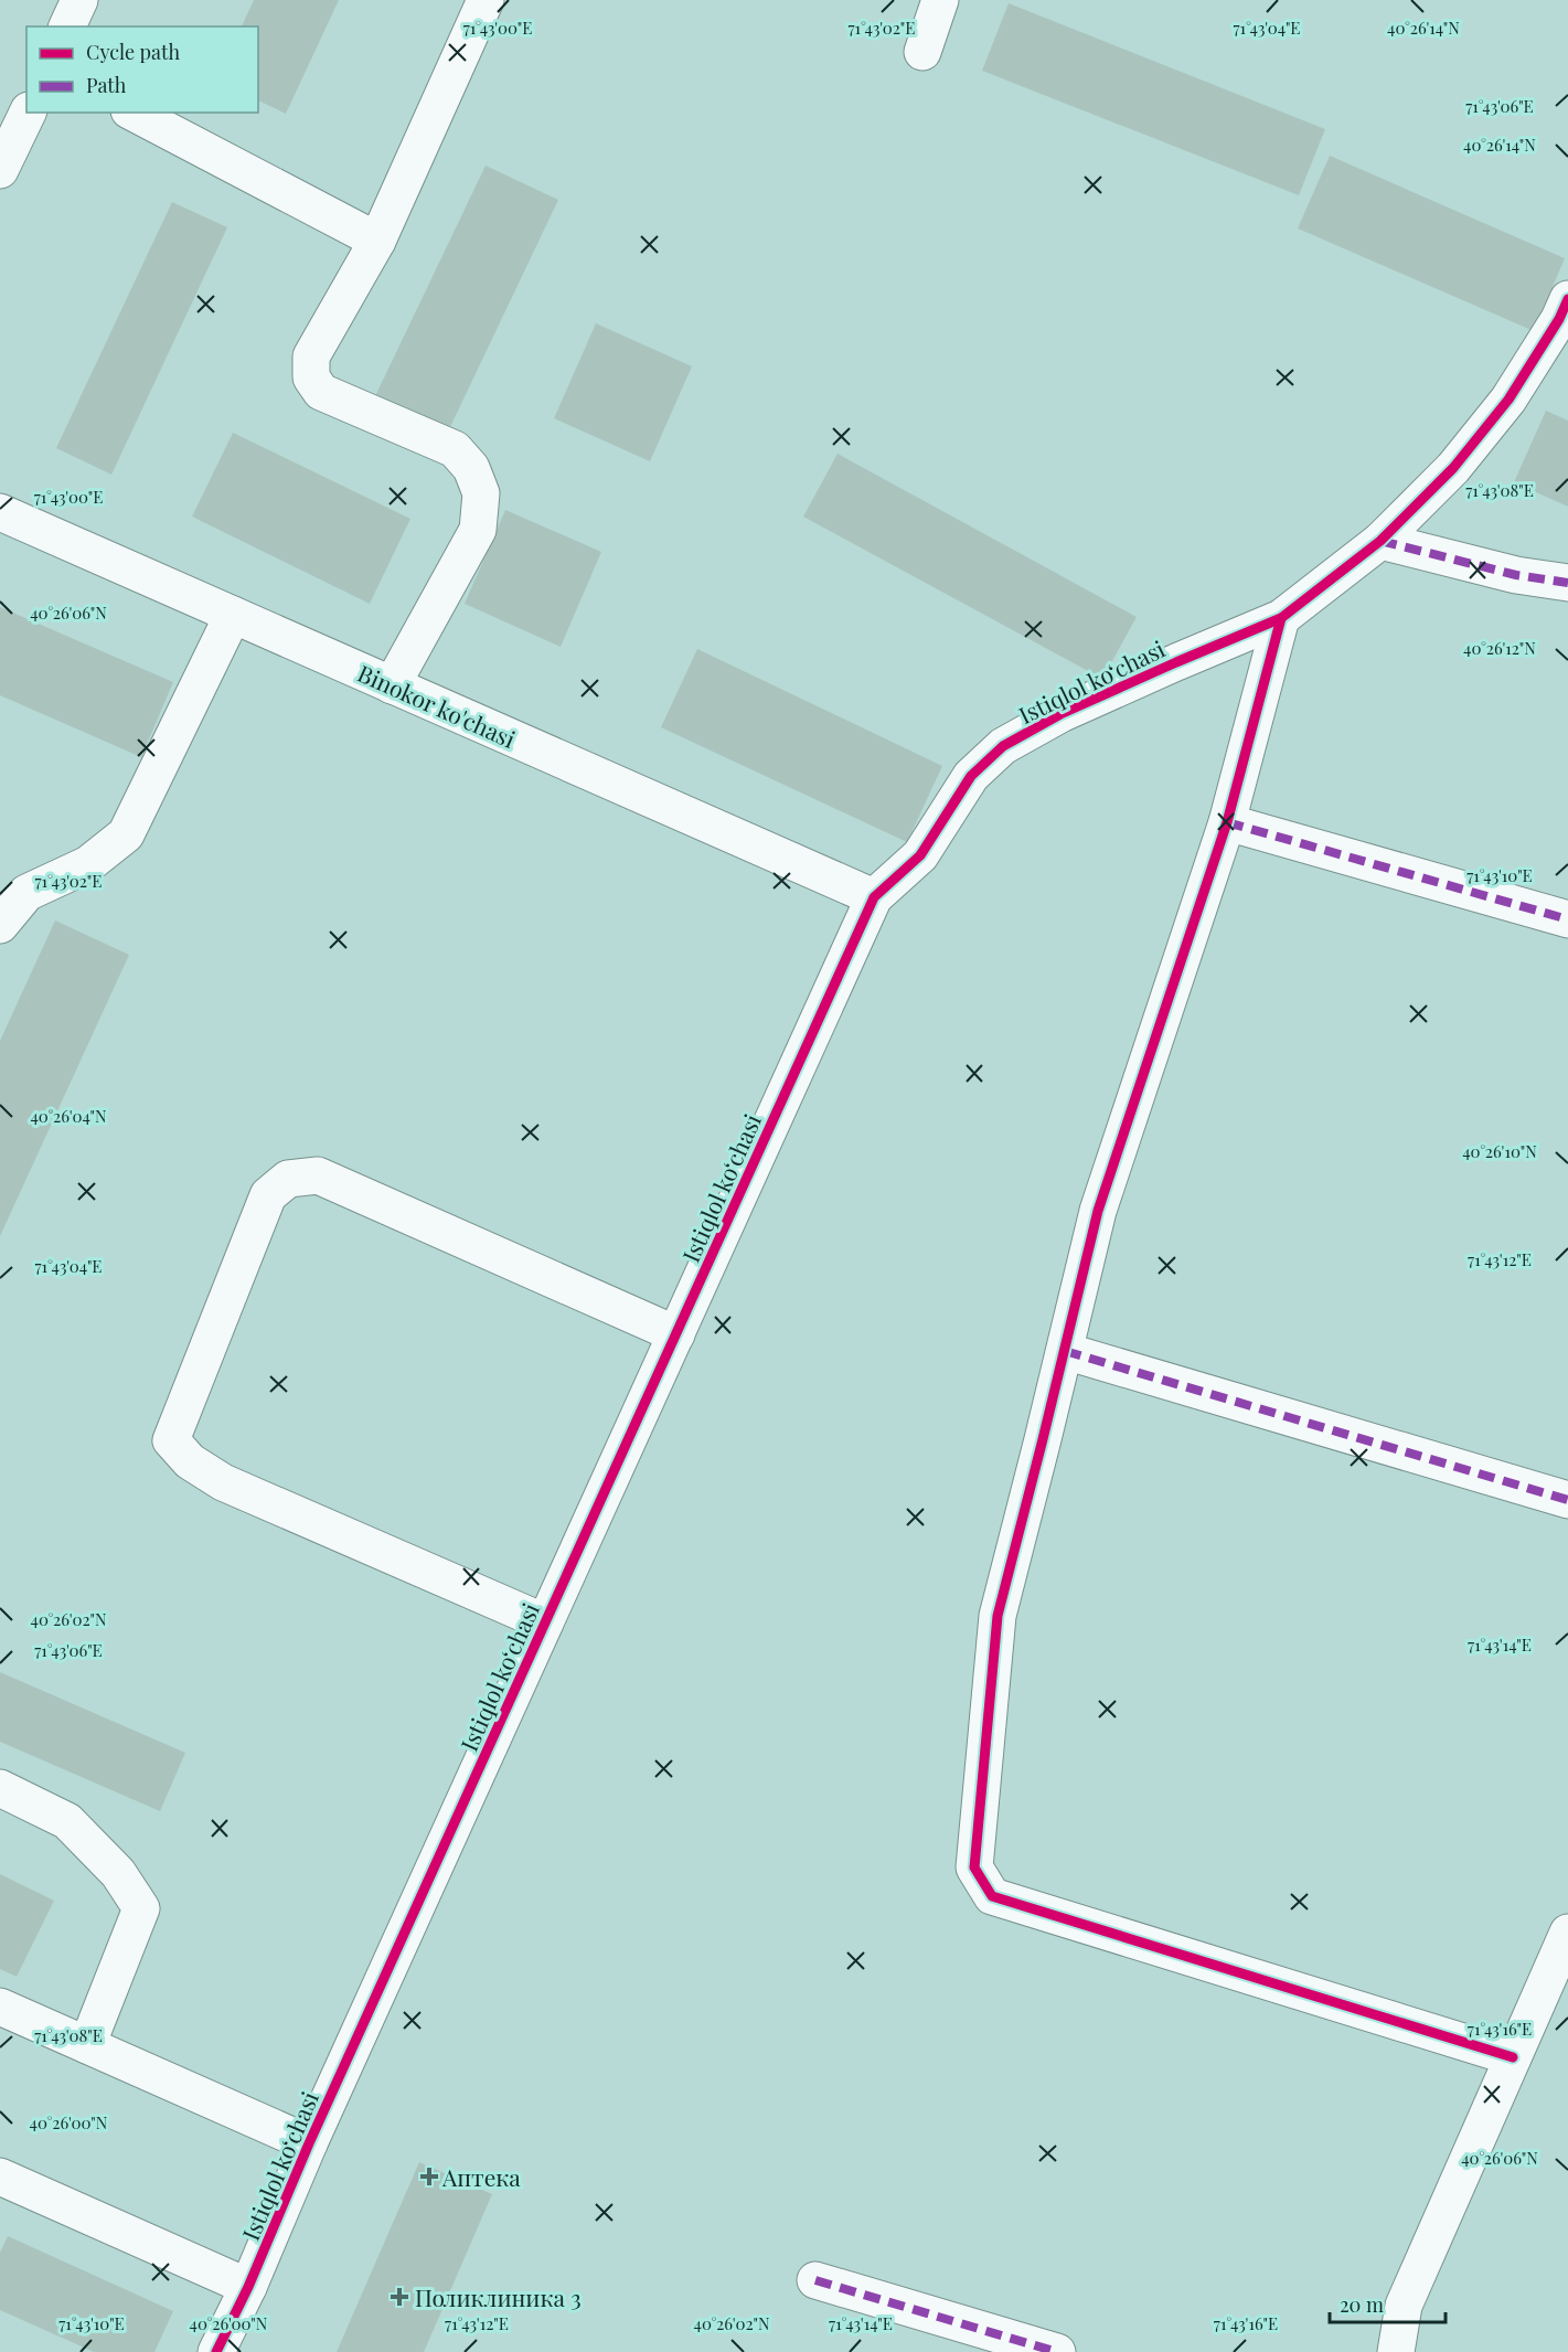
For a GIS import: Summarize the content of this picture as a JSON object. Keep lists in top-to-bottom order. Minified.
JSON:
{"streets":{"street":["Istiqlol koʻchasi","Binokor ko'chasi"]},"crossings":[["Istiqlol koʻchasi","Binokor ko'chasi"]],"places":{"health":["Аптека","Поликлиника 3"]},"legend":["Cycle path","Path"],"scale_bar":"20 m","coordinates":["71°43'00\"E","71°43'02\"E","71°43'04\"E","40°26'14\"N","71°43'06\"E","71°43'08\"E","40°26'06\"N","40°26'12\"N","71°43'10\"E","40°26'04\"N","40°26'10\"N","71°43'12\"E","40°26'02\"N","71°43'14\"E","71°43'16\"E","40°26'00\"N"]}
